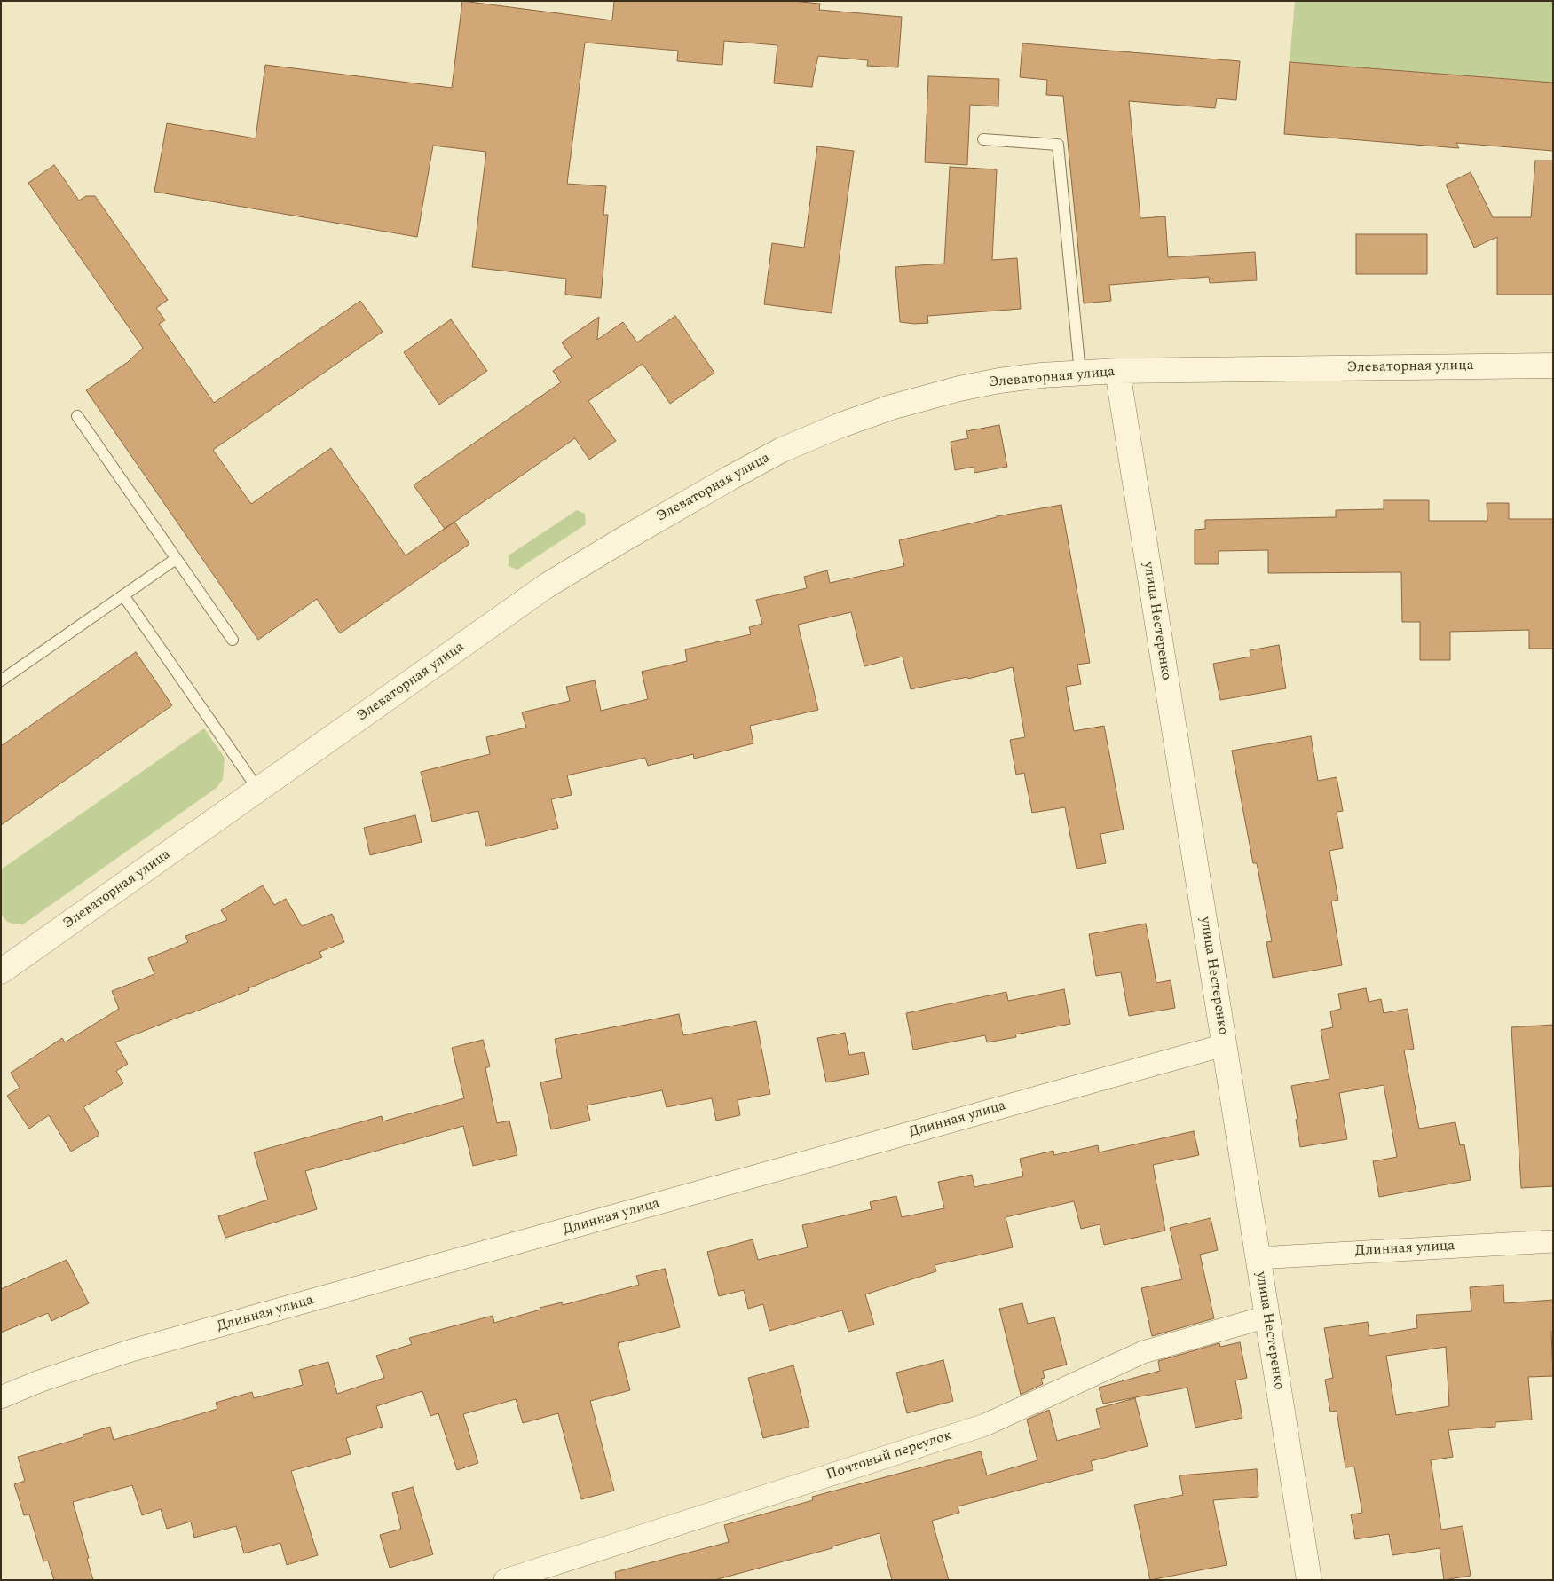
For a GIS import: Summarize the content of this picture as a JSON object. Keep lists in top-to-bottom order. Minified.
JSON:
{"streets":{"street":["Элеваторная улица","улица Нестеренко","Длинная улица","Почтовый переулок"]},"crossings":[["Элеваторная улица","улица Нестеренко"],["улица Нестеренко","Длинная улица"],["улица Нестеренко","Почтовый переулок"]]}
